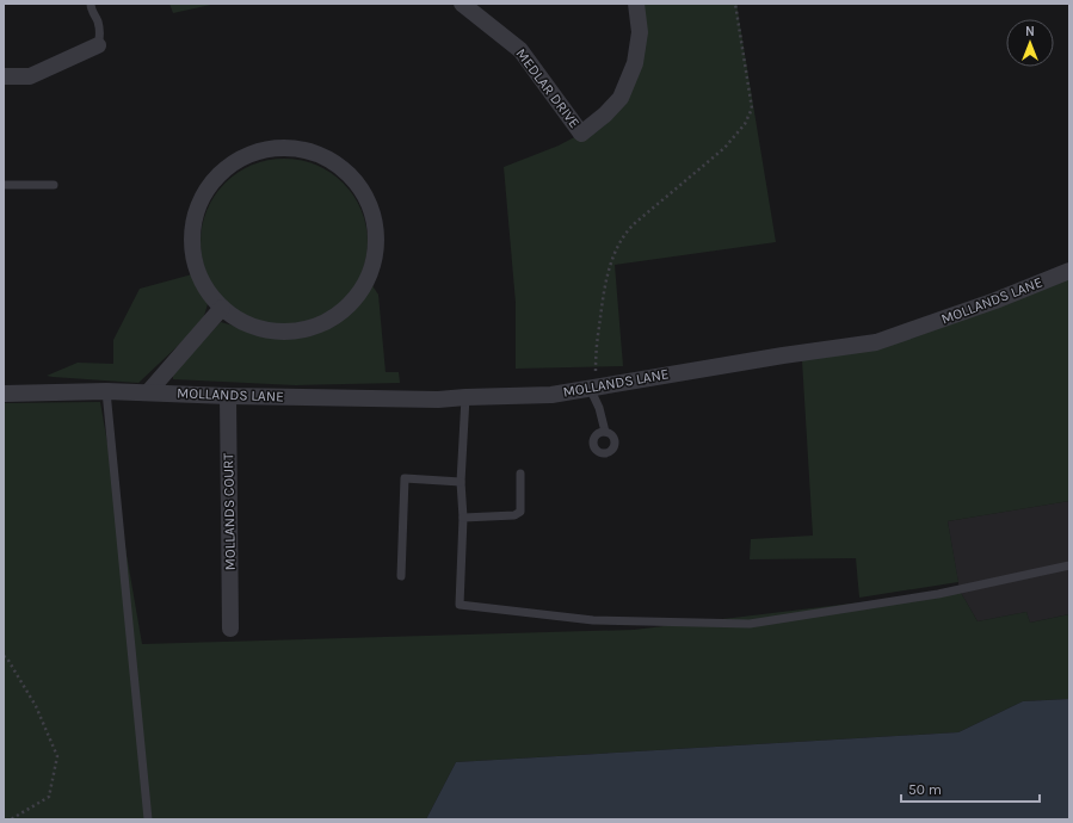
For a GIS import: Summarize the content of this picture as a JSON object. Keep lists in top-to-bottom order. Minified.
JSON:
{"streets":{"street":["MEDLAR DRIVE","MOLLANDS LANE","MOLLANDS COURT"]},"crossings":[["MOLLANDS LANE","MOLLANDS COURT"]],"scale_bar":"50 m","north":"top"}
